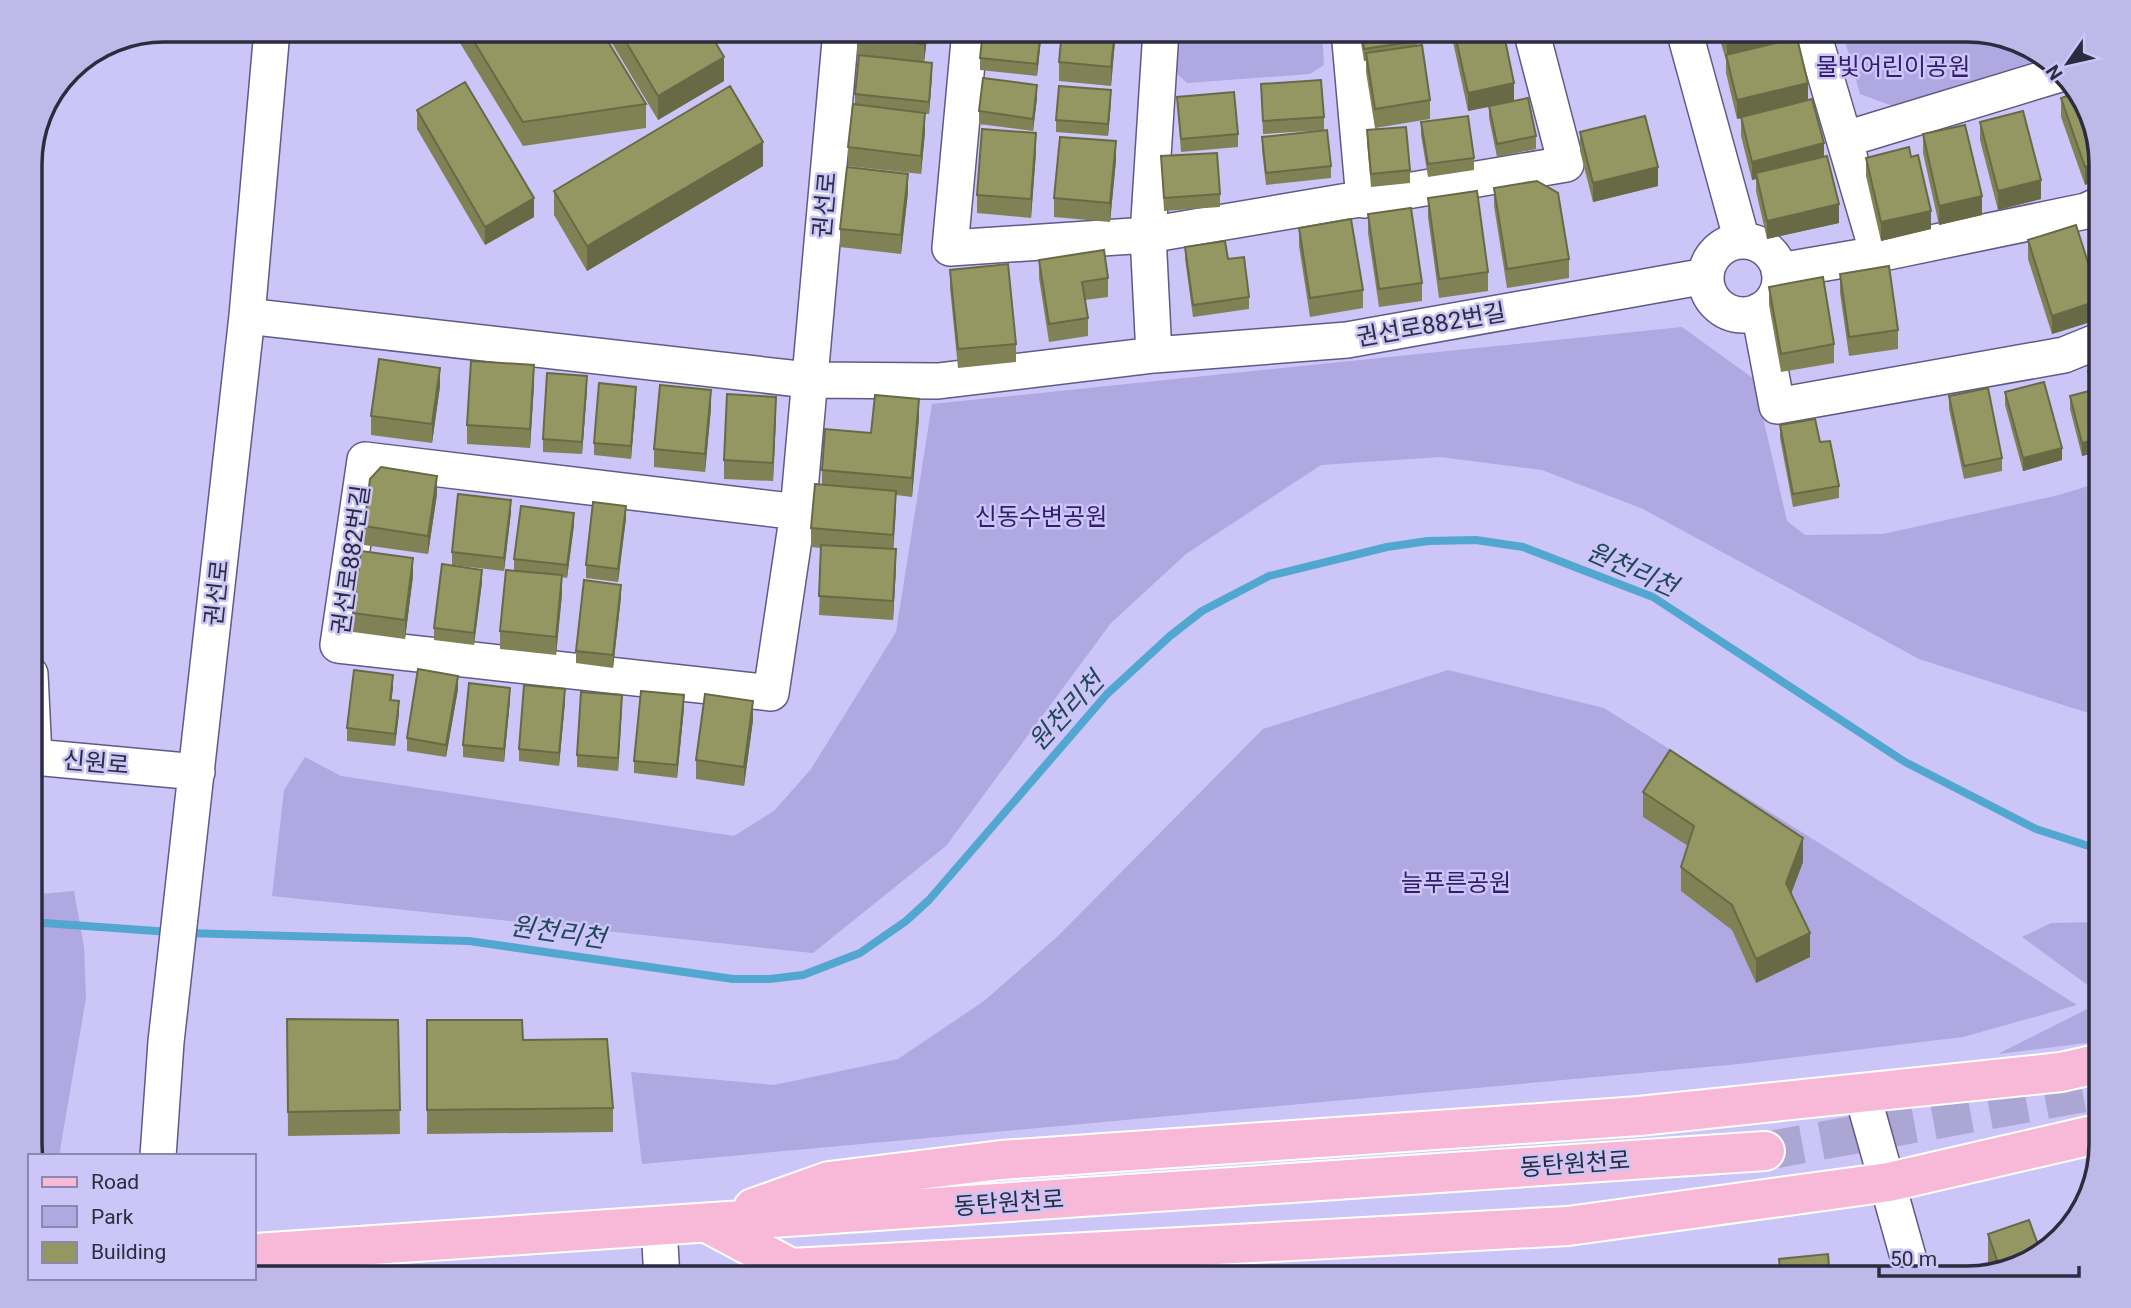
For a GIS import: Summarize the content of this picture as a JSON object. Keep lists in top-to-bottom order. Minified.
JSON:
{"streets":{"main road":["동탄원천로"],"street":["권선로","권선로882번길","신원로"]},"crossings":[["권선로","권선로882번길"],["권선로","신원로"]],"water":["원천리천"],"parks":["물빛어린이공원","신동수변공원","늘푸른공원"],"legend":["Road","Park","Building"],"scale_bar":"50 m","north":"bottom left"}
